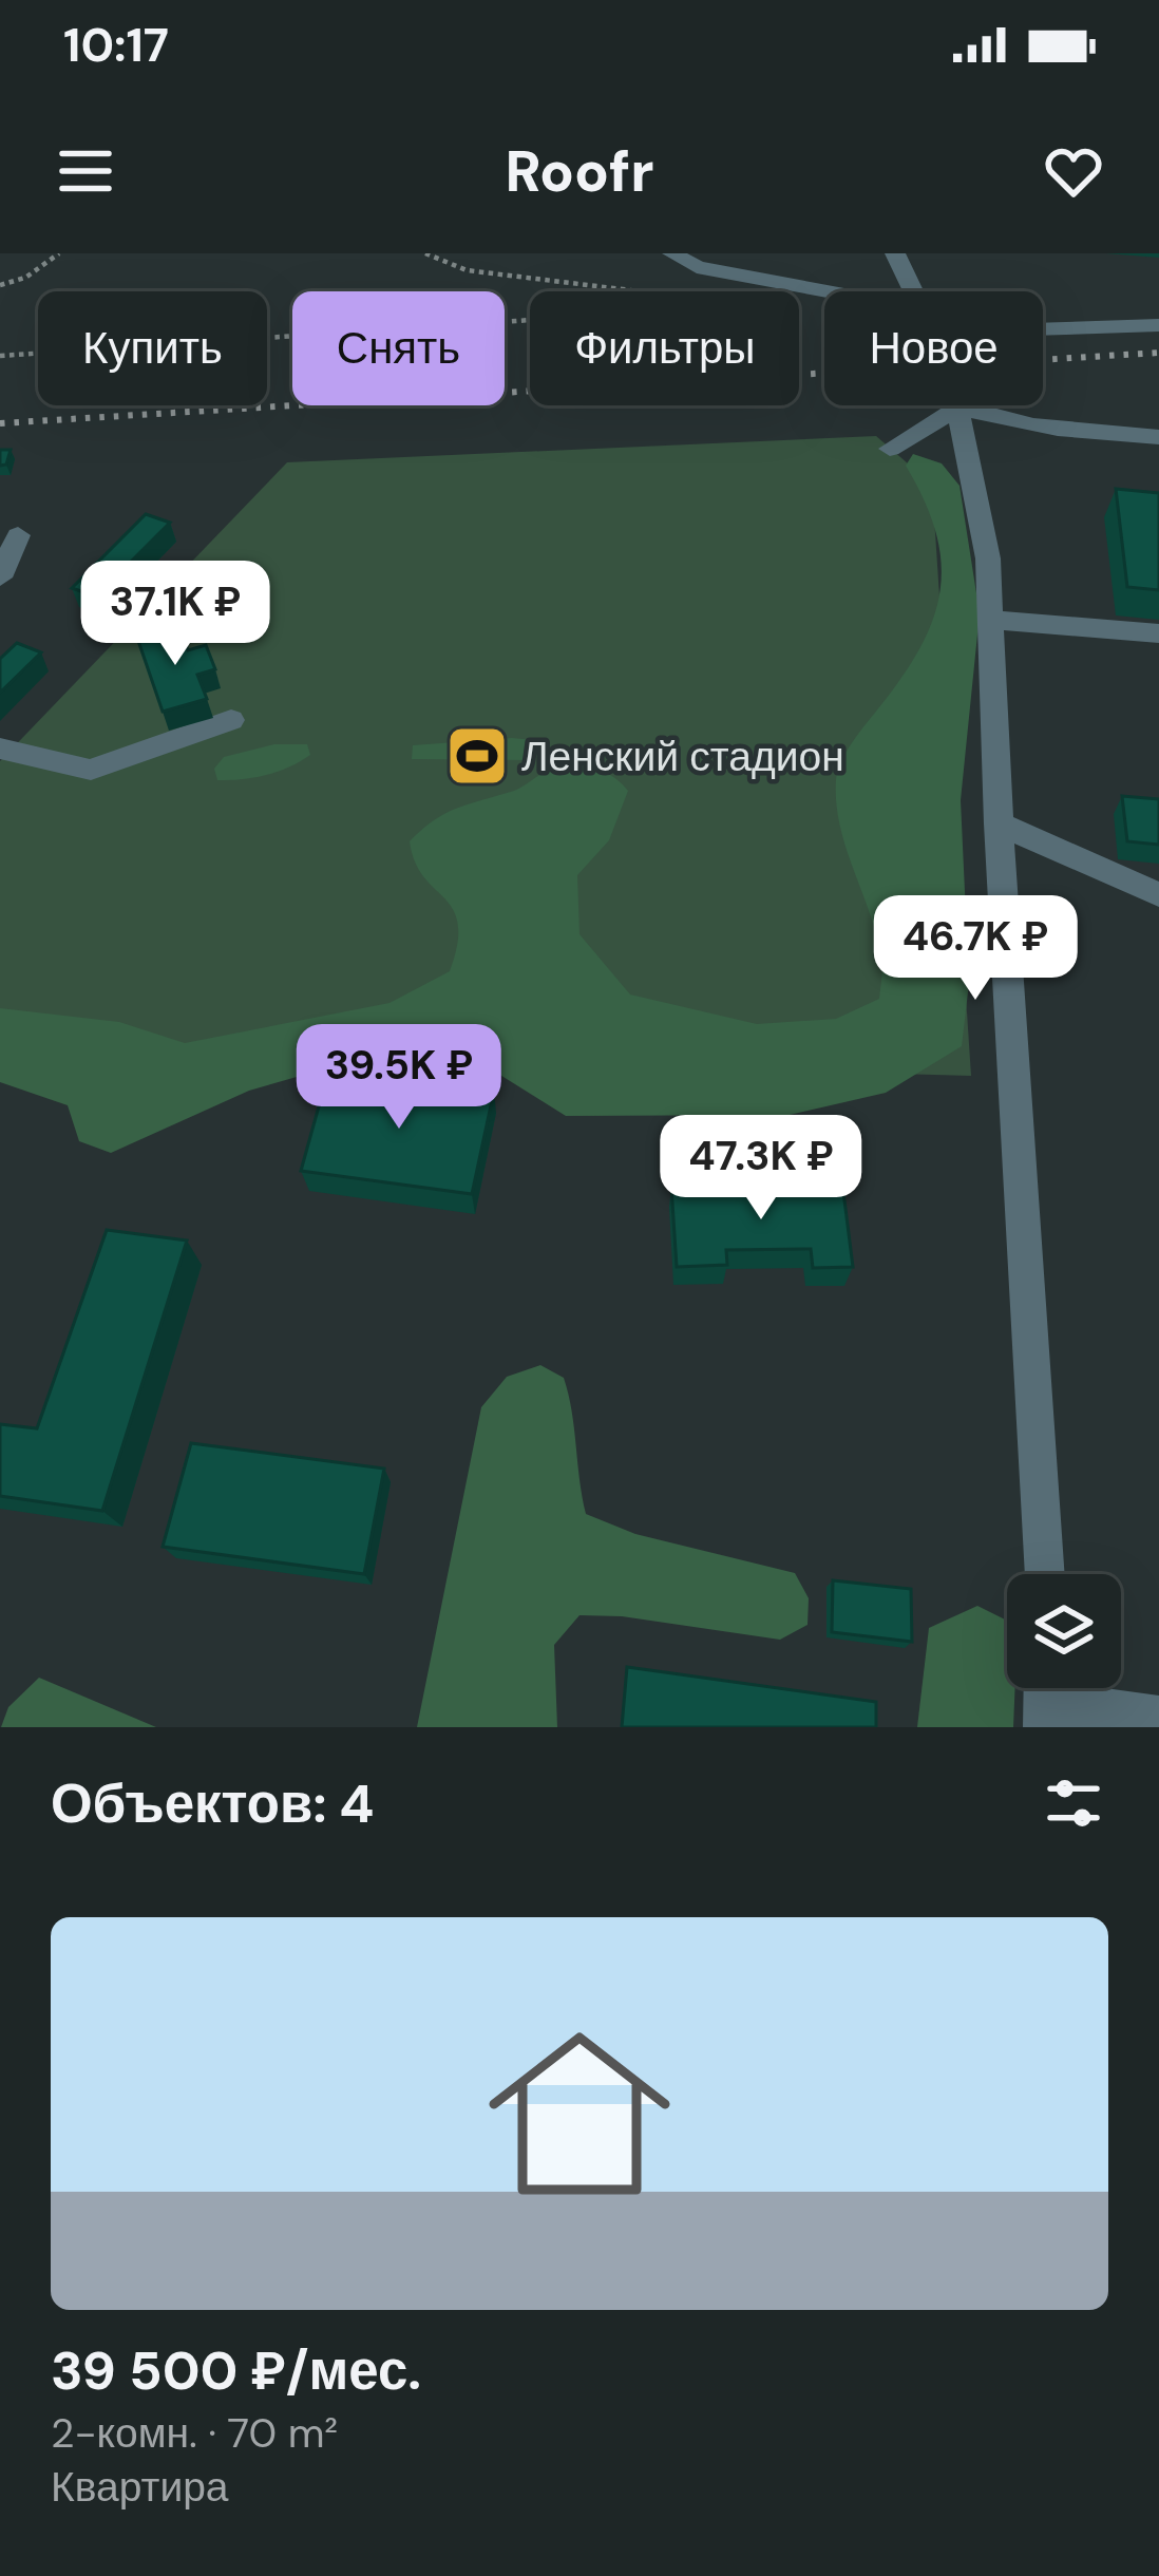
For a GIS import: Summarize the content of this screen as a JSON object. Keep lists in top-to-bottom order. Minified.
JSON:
{"places":{"sports":["Ленский стадион"]},"page":{"status":"10:17","header":"Roofr","chip":["Купить","Снять","Фильтры","Новое"],"price":["37.1K ₽","46.7K ₽","39.5K ₽","47.3K ₽"],"heading":"Объектов: 4","list":[{"name":"39 500 ₽/мес.","note":"2-комн. · 70 m² · Квартира"}]}}
